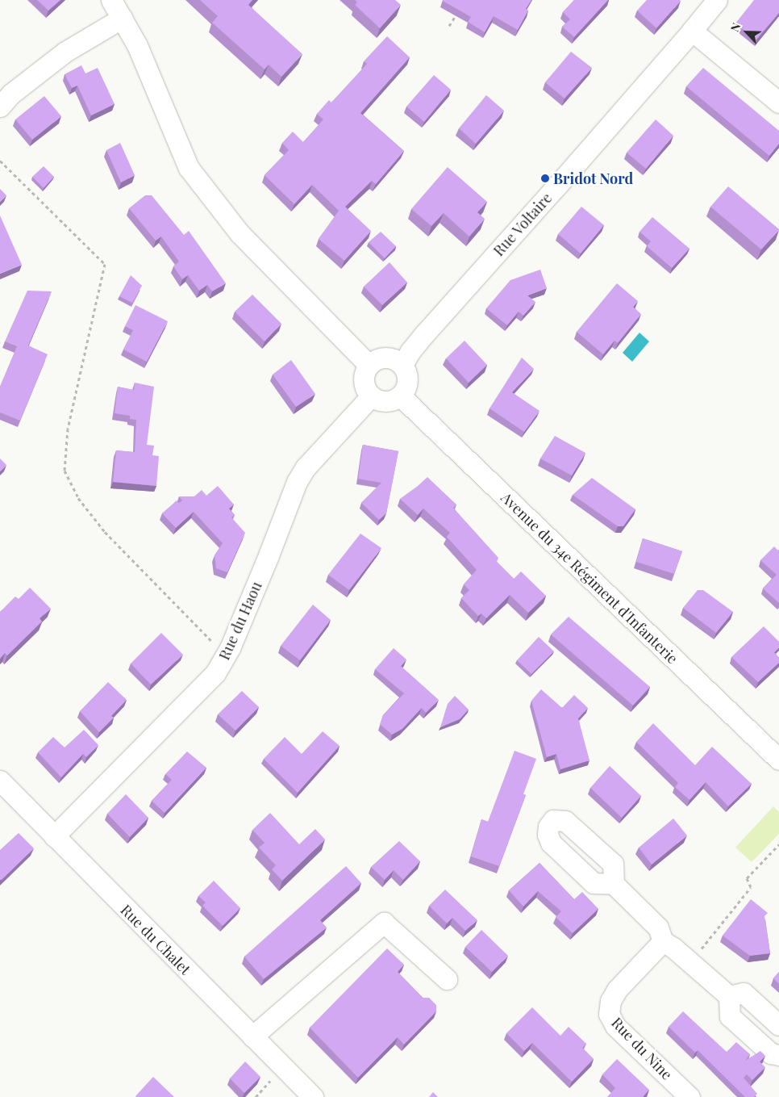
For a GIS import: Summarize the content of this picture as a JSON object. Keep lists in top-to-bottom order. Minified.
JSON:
{"streets":{"street":["Rue Voltaire","Avenue du 34e Régiment d'Infanterie","Rue du Haou","Rue du Chalet","Rue du Nine"]},"crossings":[["Rue Voltaire","Avenue du 34e Régiment d'Infanterie"],["Rue Voltaire","Rue du Haou"],["Avenue du 34e Régiment d'Infanterie","Rue du Haou"],["Rue du Haou","Rue du Chalet"]],"places":["Bridot Nord"],"north":"top left"}
